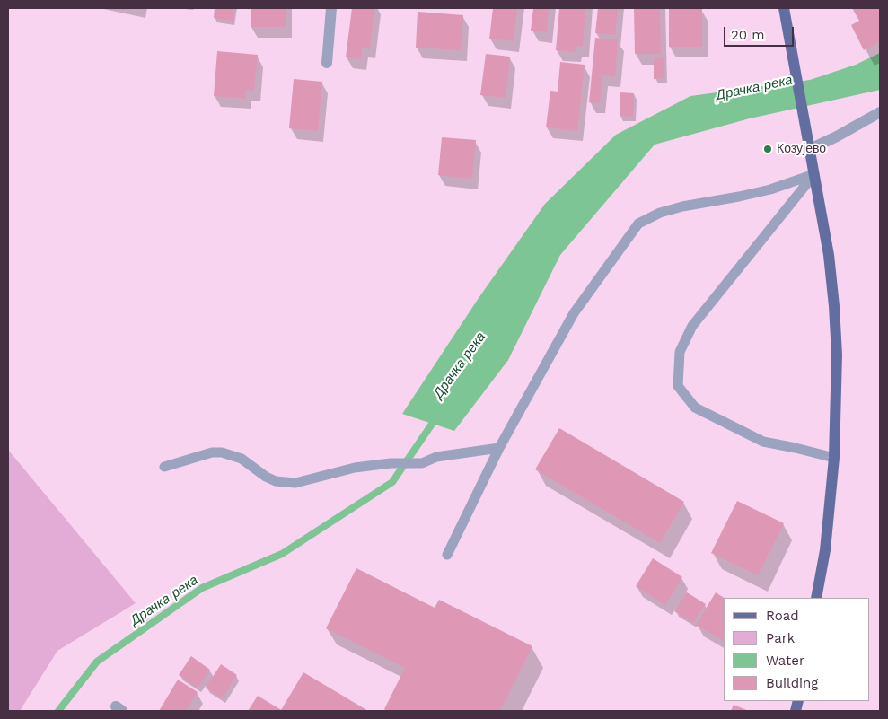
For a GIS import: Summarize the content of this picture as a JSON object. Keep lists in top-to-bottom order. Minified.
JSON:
{"water":["Драчка река"],"places":["Козујево"],"legend":["Road","Park","Water","Building"],"scale_bar":"20 m"}
